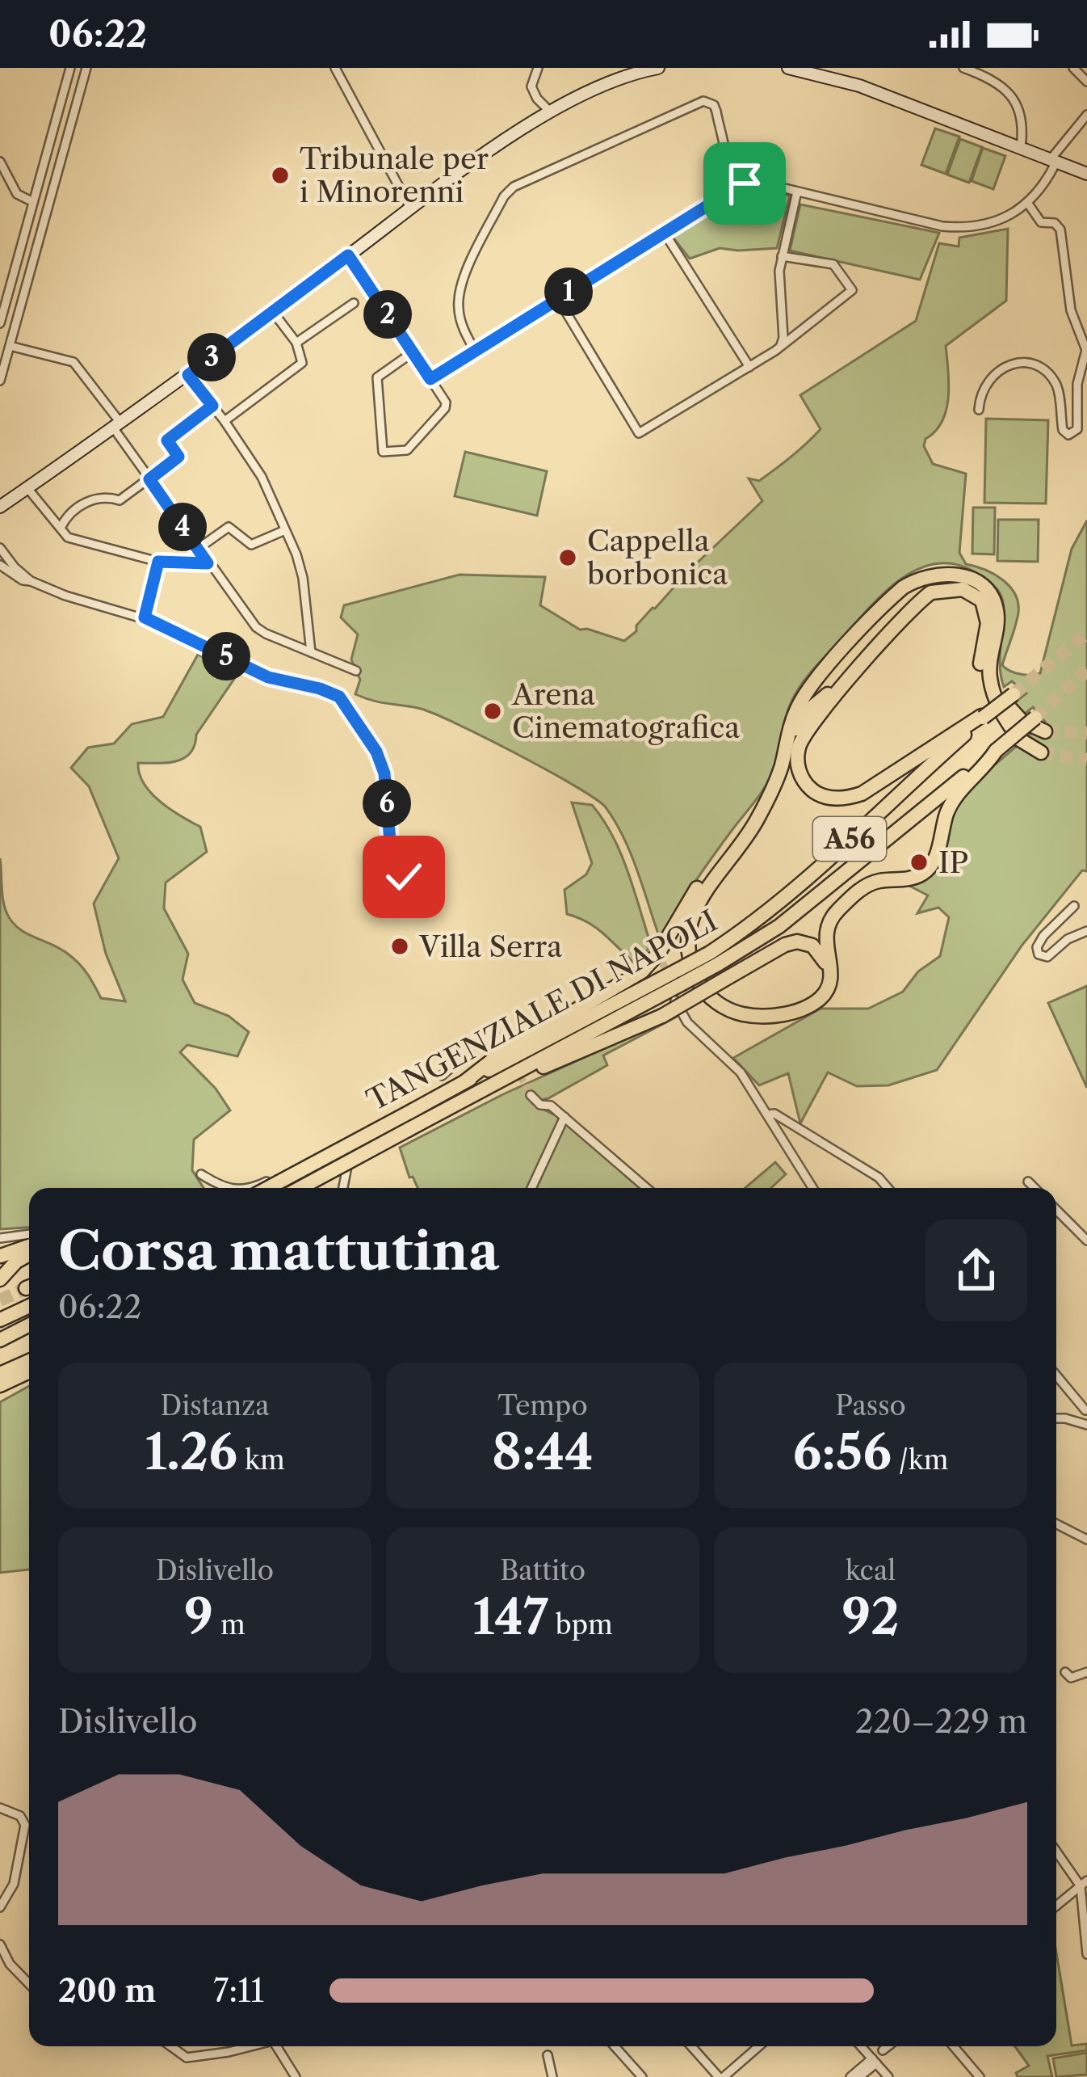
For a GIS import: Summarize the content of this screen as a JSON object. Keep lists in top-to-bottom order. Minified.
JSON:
{"streets":{"highway":["A56","TANGENZIALE DI NAPOLI"]},"places":["Tribunale per i Minorenni","Cappella borbonica","Arena Cinematografica","IP","Villa Serra"],"page":{"status":"06:22","pins":["1","2","3","4","5","6"],"heading":["Corsa mattutina","06:22"],"stats":[["Distanza","1.26 km"],["Tempo","8:44"],["Passo","6:56 /km"],["Dislivello","9 m"],["Battito","147 bpm"],["kcal","92"]],"chart":["Dislivello","220–229 m"],"list":[{"name":"200 m","note":"7:11"}]}}
